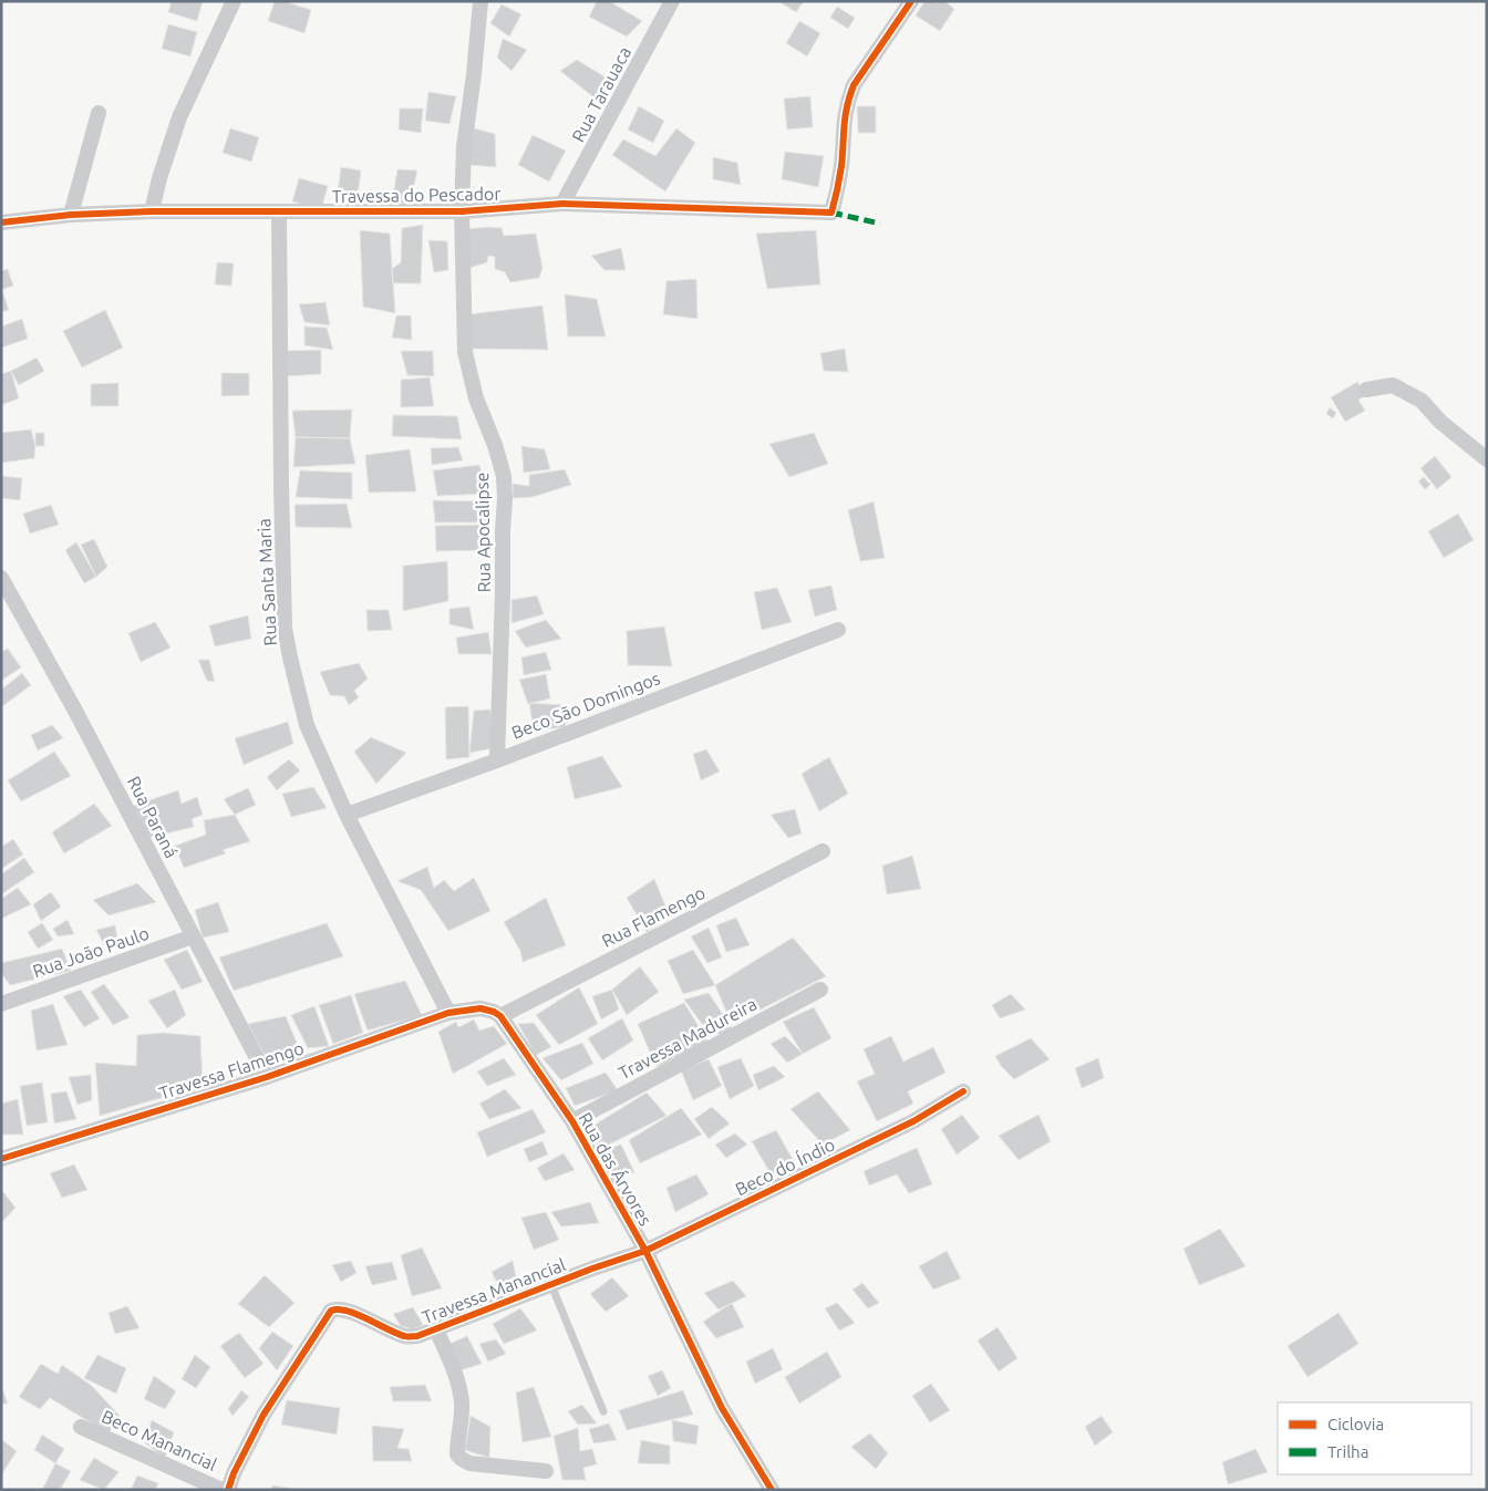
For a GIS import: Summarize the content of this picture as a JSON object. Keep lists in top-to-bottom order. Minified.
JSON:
{"streets":{"street":["Rua Tarauaca","Travessa do Pescador","Rua Apocalipse","Rua Santa Maria","Beco São Domingos","Rua Paraná","Rua Flamengo","Rua João Paulo","Travessa Madureira","Travessa Flamengo","Beco do Índio","Rua das Árvores","Travessa Manancial","Beco Manancial"]},"crossings":[["Rua Tarauaca","Travessa do Pescador"],["Travessa do Pescador","Rua Apocalipse"],["Travessa do Pescador","Rua Santa Maria"],["Rua Apocalipse","Beco São Domingos"],["Rua Santa Maria","Beco São Domingos"],["Rua Santa Maria","Travessa Flamengo"],["Rua Paraná","Rua João Paulo"],["Rua Paraná","Travessa Flamengo"],["Rua Flamengo","Travessa Flamengo"],["Rua Flamengo","Rua das Árvores"],["Travessa Madureira","Rua das Árvores"],["Travessa Flamengo","Rua das Árvores"],["Beco do Índio","Rua das Árvores"],["Beco do Índio","Travessa Manancial"],["Rua das Árvores","Travessa Manancial"]],"legend":["Ciclovia","Trilha"]}
